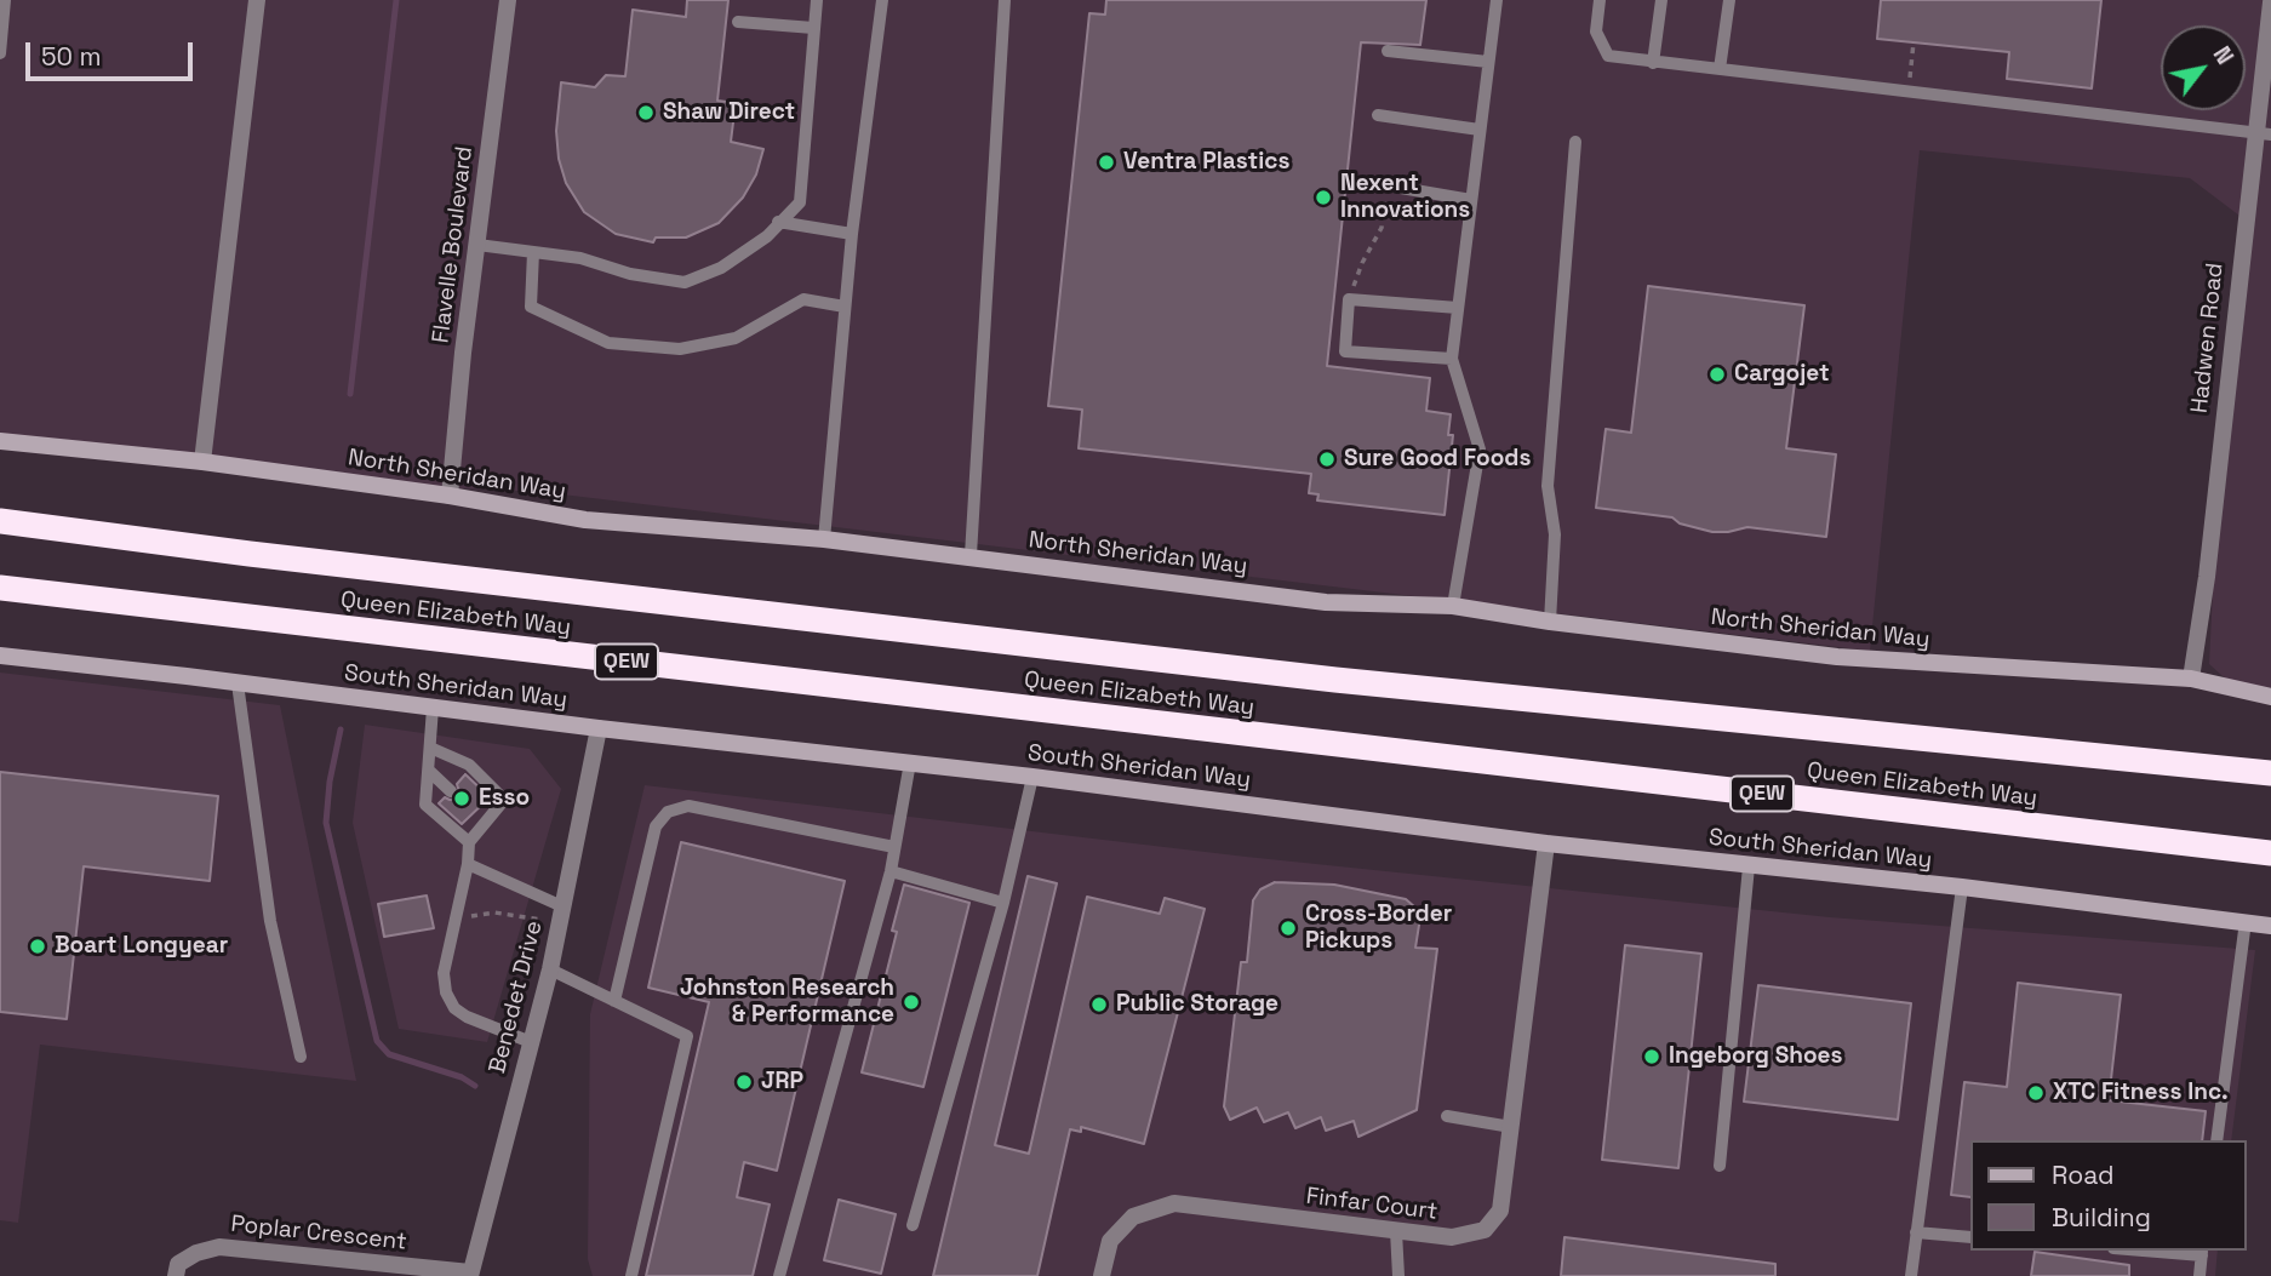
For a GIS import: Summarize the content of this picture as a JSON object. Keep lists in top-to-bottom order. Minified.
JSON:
{"streets":{"highway":["Queen Elizabeth Way","QEW"],"street":["Flavelle Boulevard","Hadwen Road","North Sheridan Way","South Sheridan Way","Benedet Drive","Finfar Court","Poplar Crescent"]},"crossings":[["Flavelle Boulevard","North Sheridan Way"],["Hadwen Road","North Sheridan Way"],["South Sheridan Way","Benedet Drive"],["South Sheridan Way","Finfar Court"],["Benedet Drive","Poplar Crescent"]],"places":["Shaw Direct","Ventra Plastics","Nexent Innovations","Cargojet","Sure Good Foods","Esso","Cross-Border Pickups","Boart Longyear","Johnston Research & Performance","Public Storage","Ingeborg Shoes","JRP","XTC Fitness Inc."],"legend":["Road","Building"],"scale_bar":"50 m","north":"top right"}
